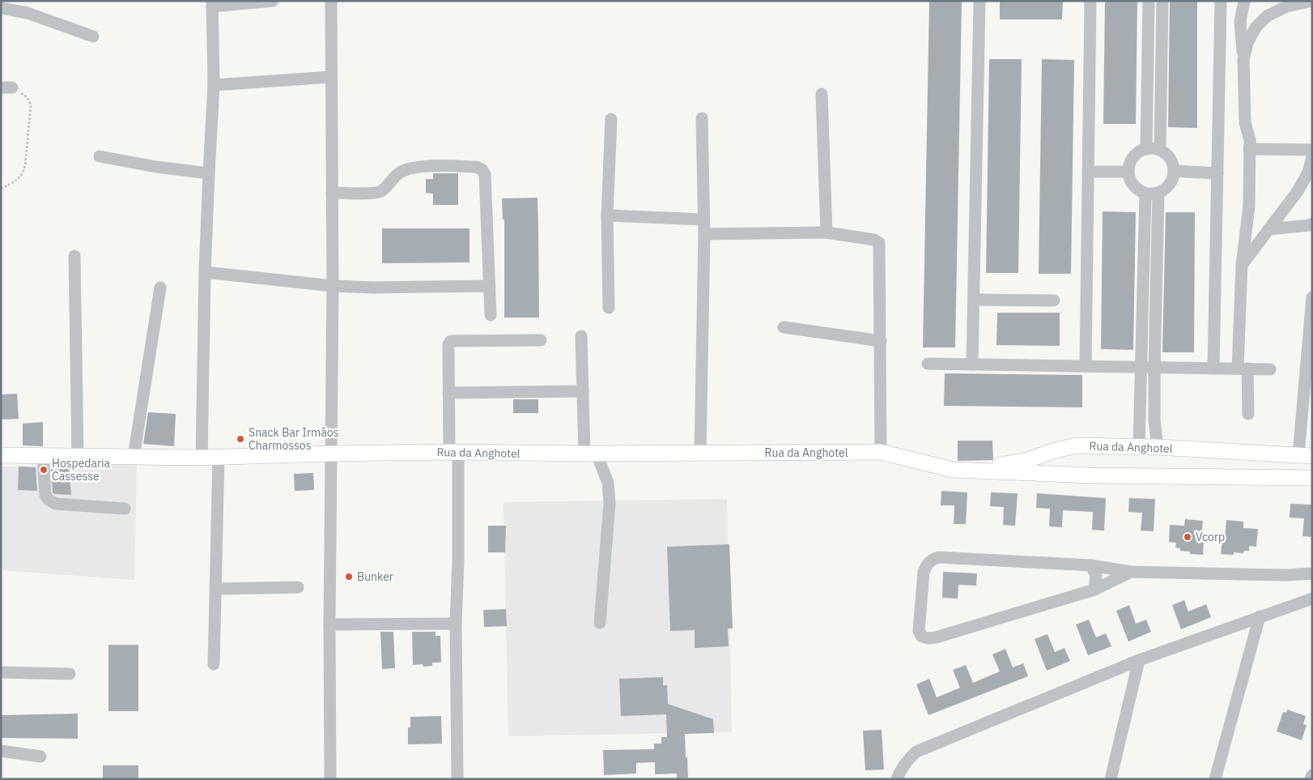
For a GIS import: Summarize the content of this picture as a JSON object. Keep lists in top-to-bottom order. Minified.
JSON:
{"streets":{"main road":["Rua da Anghotel"]},"places":["Snack Bar Irmãos Charmossos","Hospedaria Cassesse","Vcorp","Bunker"]}
